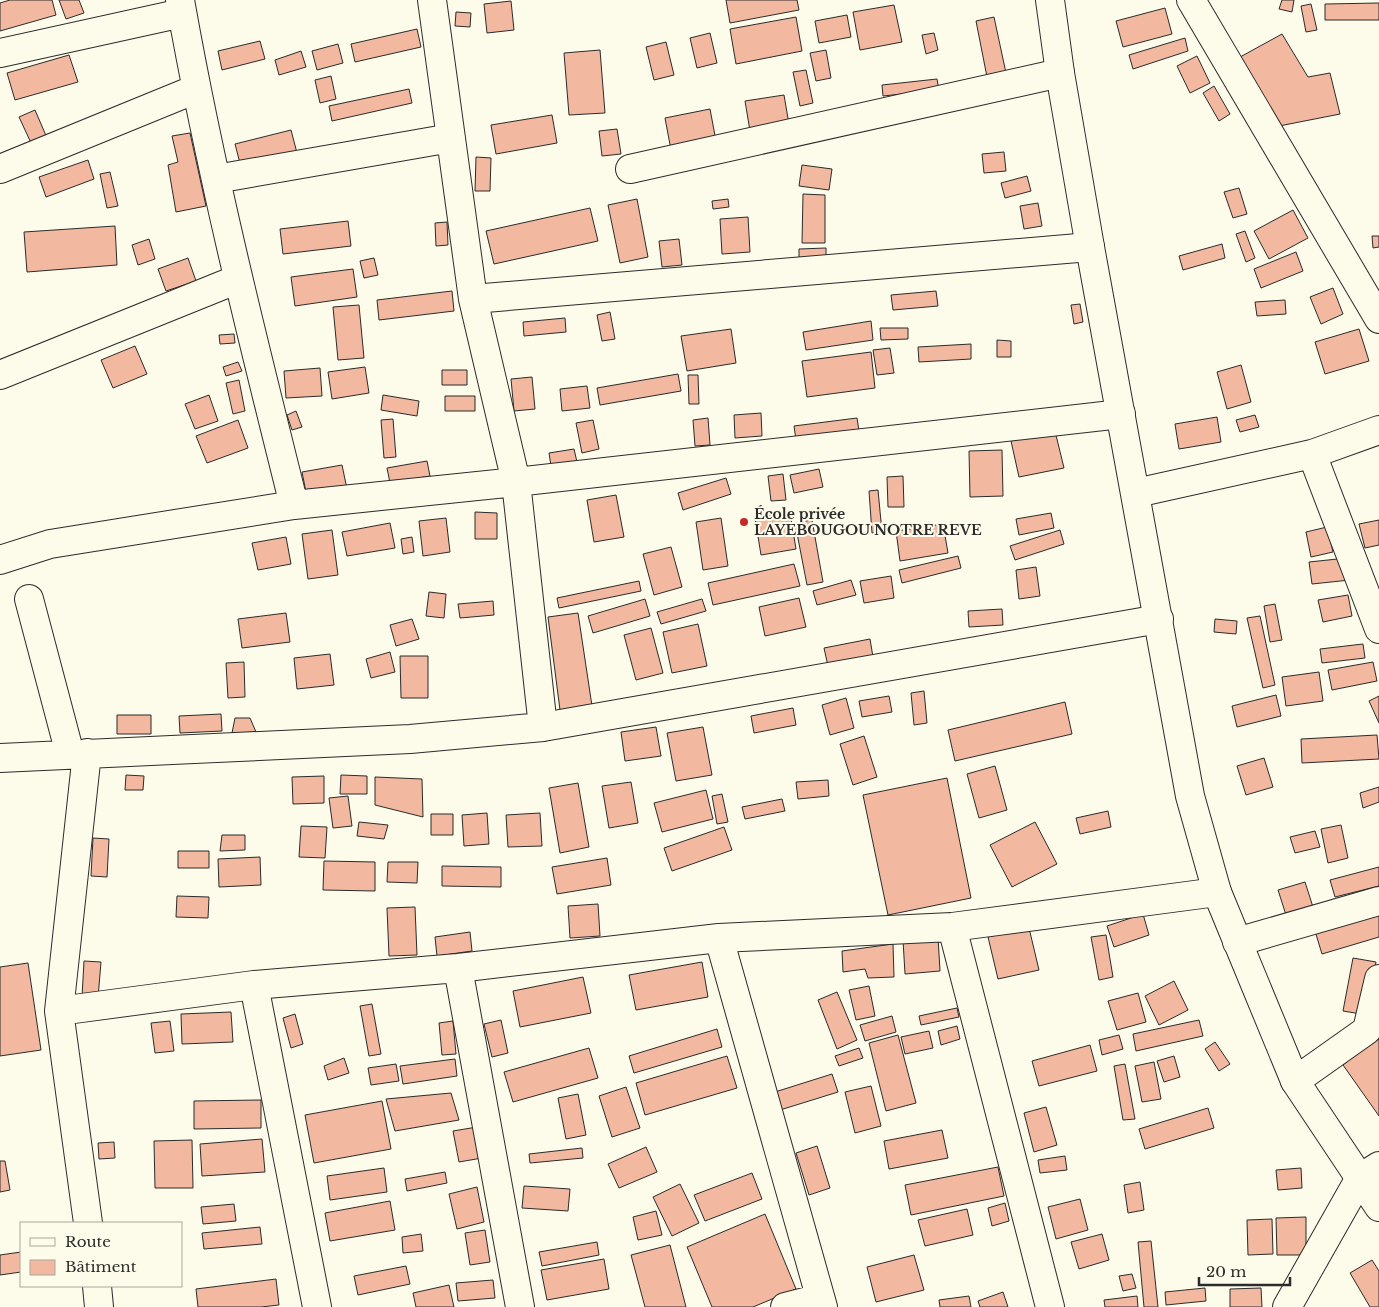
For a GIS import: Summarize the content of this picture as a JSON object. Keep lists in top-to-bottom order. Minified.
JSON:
{"places":["École privée LAYEBOUGOU NOTRE REVE"],"legend":["Route","Bâtiment"],"scale_bar":"20 m"}
